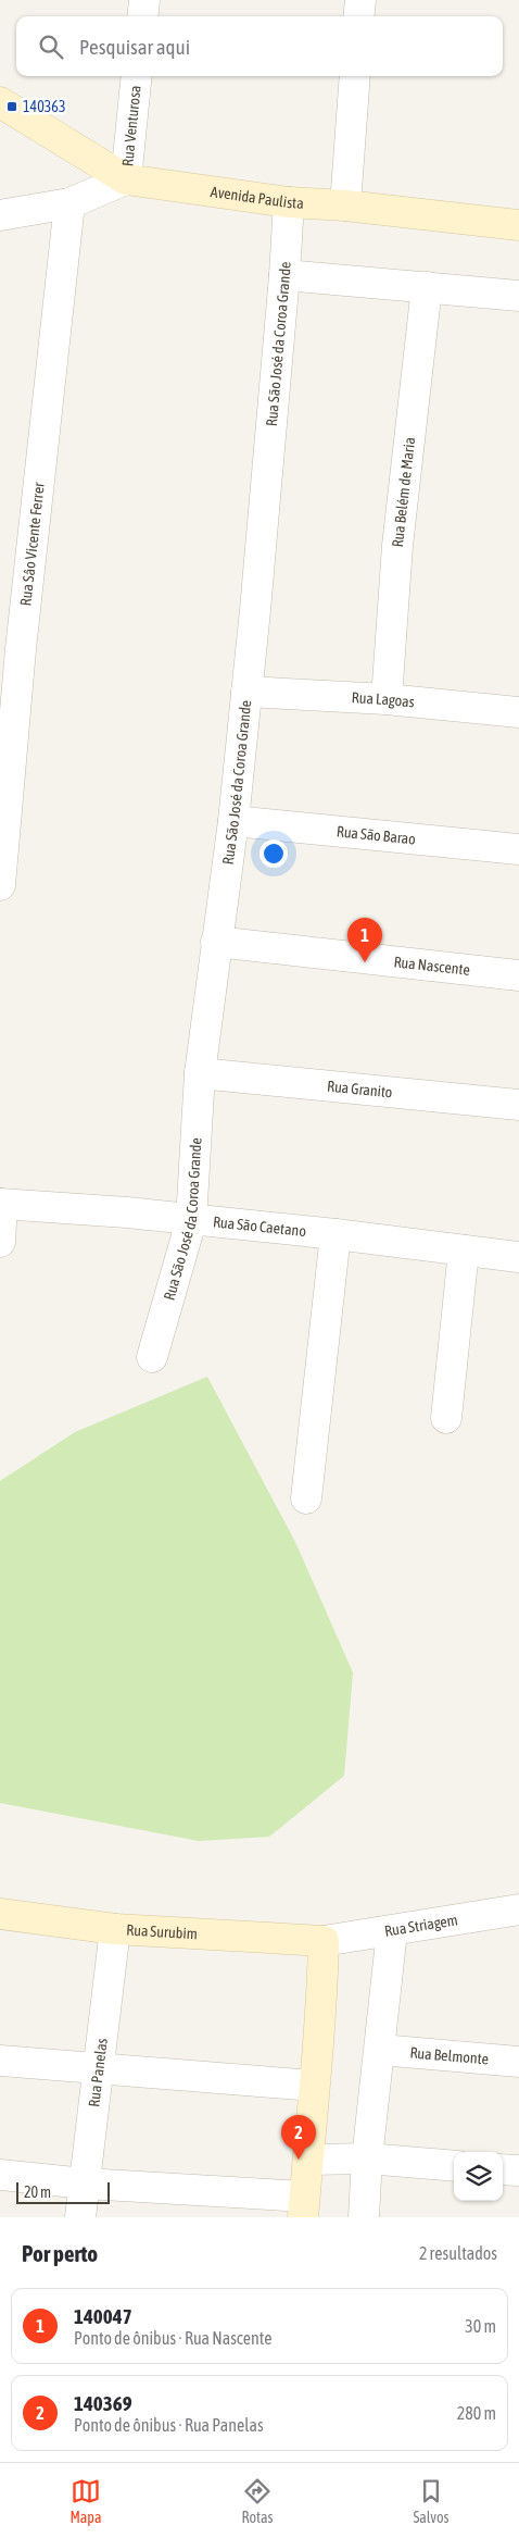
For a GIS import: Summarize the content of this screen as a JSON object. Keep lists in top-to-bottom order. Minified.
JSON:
{"streets":{"street":["Rua Venturosa","Avenida Paulista","Rua São José da Coroa Grande","Rua Belém de Maria","Rua Sâo Vicente Ferrer","Rua Lagoas","Rua São Barao","Rua Nascente","Rua Granito","Rua São Caetano","Rua Striagem","Rua Surubim","Rua Belmonte","Rua Panelas"]},"crossings":[["Rua Venturosa","Avenida Paulista"],["Avenida Paulista","Rua São José da Coroa Grande"],["Rua São José da Coroa Grande","Rua Lagoas"],["Rua São José da Coroa Grande","Rua São Barao"],["Rua São José da Coroa Grande","Rua Nascente"],["Rua São José da Coroa Grande","Rua Granito"],["Rua São José da Coroa Grande","Rua São Caetano"],["Rua Belém de Maria","Rua Lagoas"],["Rua Striagem","Rua Surubim"],["Rua Surubim","Rua Panelas"]],"places":{"transit":["140363"]},"scale_bar":"20 m","page":{"search":"Pesquisar aqui","pins":["1","2"],"scale":"20 m","heading":["Por perto","2 resultados"],"list":[{"mark":"1","name":"140047","note":"Ponto de ônibus · Rua Nascente","value":"30 m"},{"mark":"2","name":"140369","note":"Ponto de ônibus · Rua Panelas","value":"280 m"}],"nav":["Mapa","Rotas","Salvos"]}}
